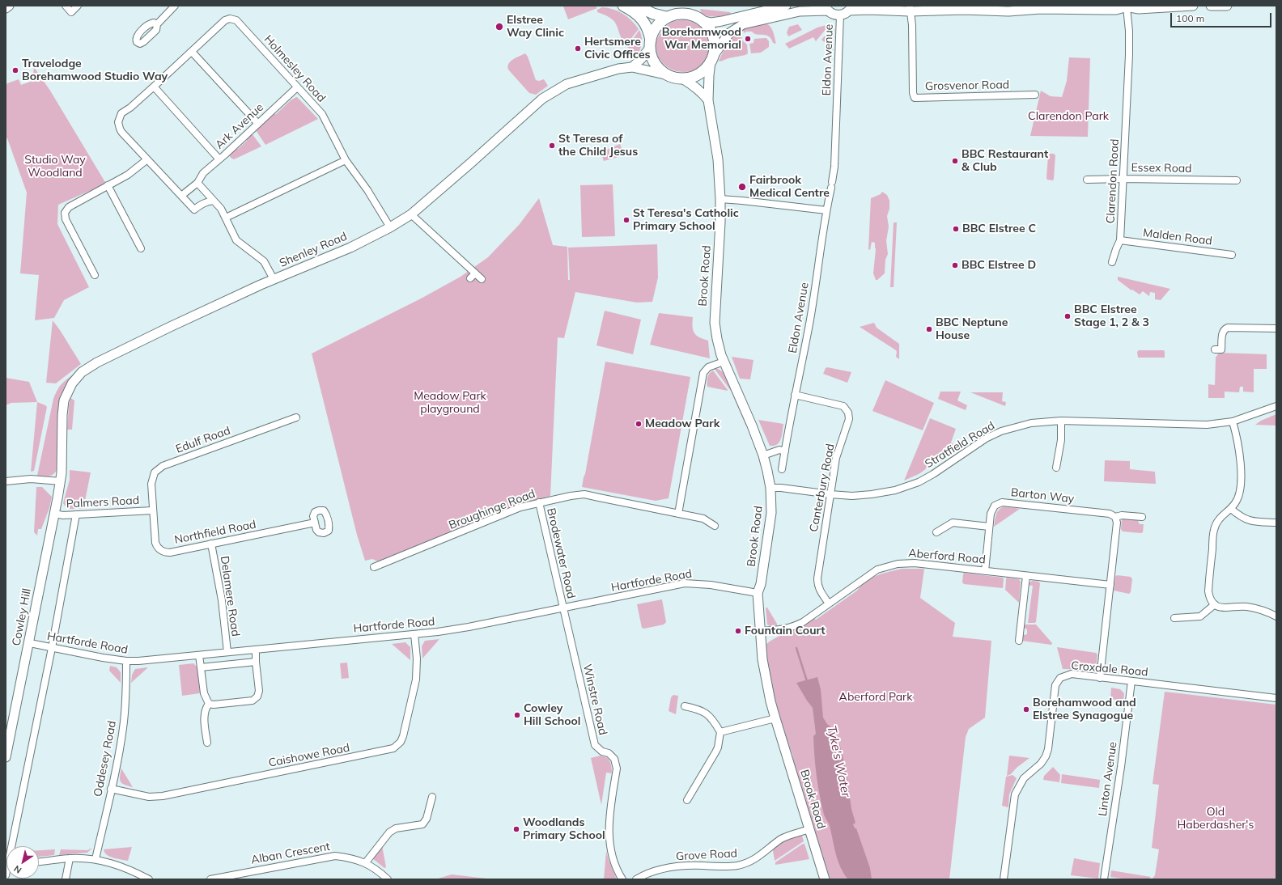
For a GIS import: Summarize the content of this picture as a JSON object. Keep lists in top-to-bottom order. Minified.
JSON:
{"streets":{"main road":["Shenley Road","Brook Road","Cowley Hill"],"street":["Eldon Avenue","Holmesley Road","Grosvenor Road","Ark Avenue","Essex Road","Clarendon Road","Malden Road","Edulf Road","Stratfield Road","Canterbury Road","Barton Way","Palmers Road","Broughinge Road","Northfield Road","Brodewater Road","Aberford Road","Hartforde Road","Delamere Road","Croxdale Road","Winstre Road","Caishowe Road","Oddesey Road","Linton Avenue","Alban Crescent","Grove Road"]},"crossings":[["Eldon Avenue","Canterbury Road"],["Holmesley Road","Ark Avenue"],["Holmesley Road","Shenley Road"],["Essex Road","Clarendon Road"],["Clarendon Road","Malden Road"],["Shenley Road","Brook Road"],["Shenley Road","Cowley Hill"],["Brook Road","Stratfield Road"],["Brook Road","Aberford Road"],["Brook Road","Hartforde Road"],["Brook Road","Grove Road"],["Edulf Road","Palmers Road"],["Edulf Road","Northfield Road"],["Stratfield Road","Canterbury Road"],["Canterbury Road","Aberford Road"],["Barton Way","Aberford Road"],["Palmers Road","Northfield Road"],["Palmers Road","Cowley Hill"],["Broughinge Road","Brodewater Road"],["Northfield Road","Delamere Road"],["Brodewater Road","Hartforde Road"],["Brodewater Road","Winstre Road"],["Hartforde Road","Delamere Road"],["Hartforde Road","Cowley Hill"],["Hartforde Road","Winstre Road"],["Hartforde Road","Caishowe Road"],["Hartforde Road","Oddesey Road"],["Croxdale Road","Linton Avenue"],["Caishowe Road","Oddesey Road"]],"water":["Tyke's Water"],"parks":["Clarendon Park","Studio Way Woodland","Meadow Park playground","Aberford Park","Old Haberdasher's"],"places":["Elstree Way Clinic","Borehamwood War Memorial","Hertsmere Civic Offices","Travelodge Borehamwood Studio Way","St Teresa of the Child Jesus","BBC Restaurant & Club","Fairbrook Medical Centre","St Teresa's Catholic Primary School","BBC Elstree C","BBC Elstree D","BBC Elstree Stage 1, 2 & 3","BBC Neptune House","Meadow Park","Fountain Court","Borehamwood and Elstree Synagogue","Cowley Hill School","Woodlands Primary School"],"scale_bar":"100 m","north":"bottom left"}
